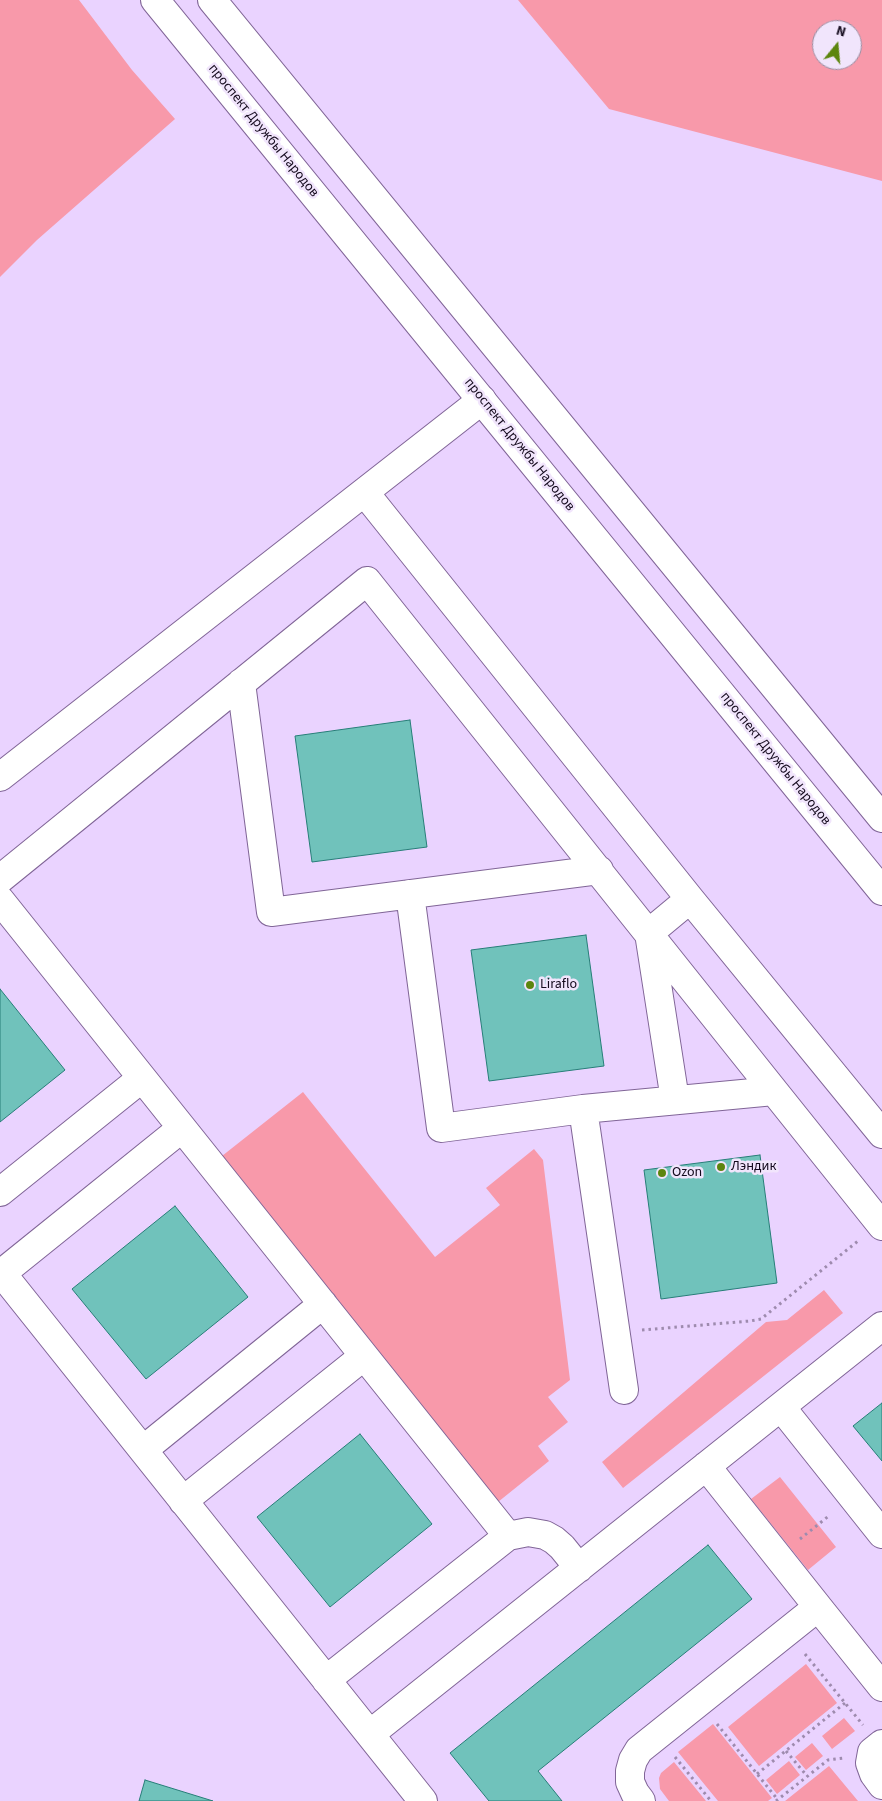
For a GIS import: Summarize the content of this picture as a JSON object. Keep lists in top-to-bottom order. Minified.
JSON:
{"streets":{"main road":["проспект Дружбы Народов"]},"places":["Liraflo","Лэндик","Ozon"],"north":"top"}
